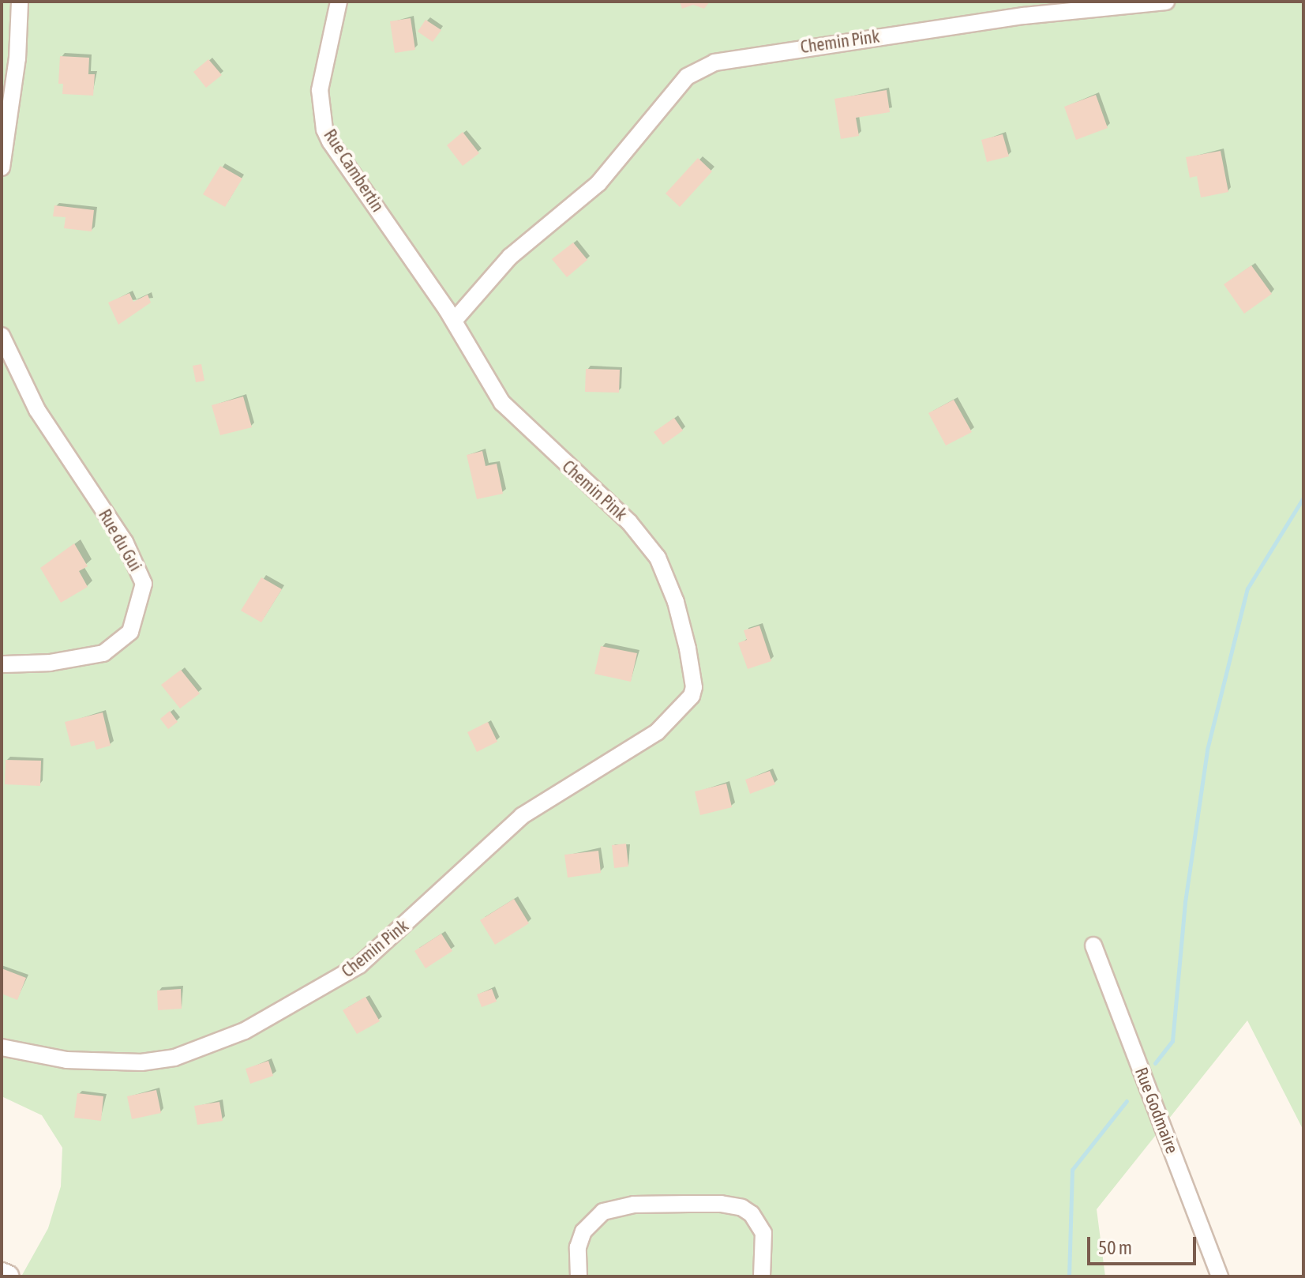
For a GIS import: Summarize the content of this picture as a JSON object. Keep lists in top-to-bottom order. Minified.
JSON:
{"streets":{"street":["Chemin Pink","Rue Cambertin","Rue du Gui","Rue Godmaire"]},"crossings":[["Chemin Pink","Rue Cambertin"]],"scale_bar":"50 m"}
